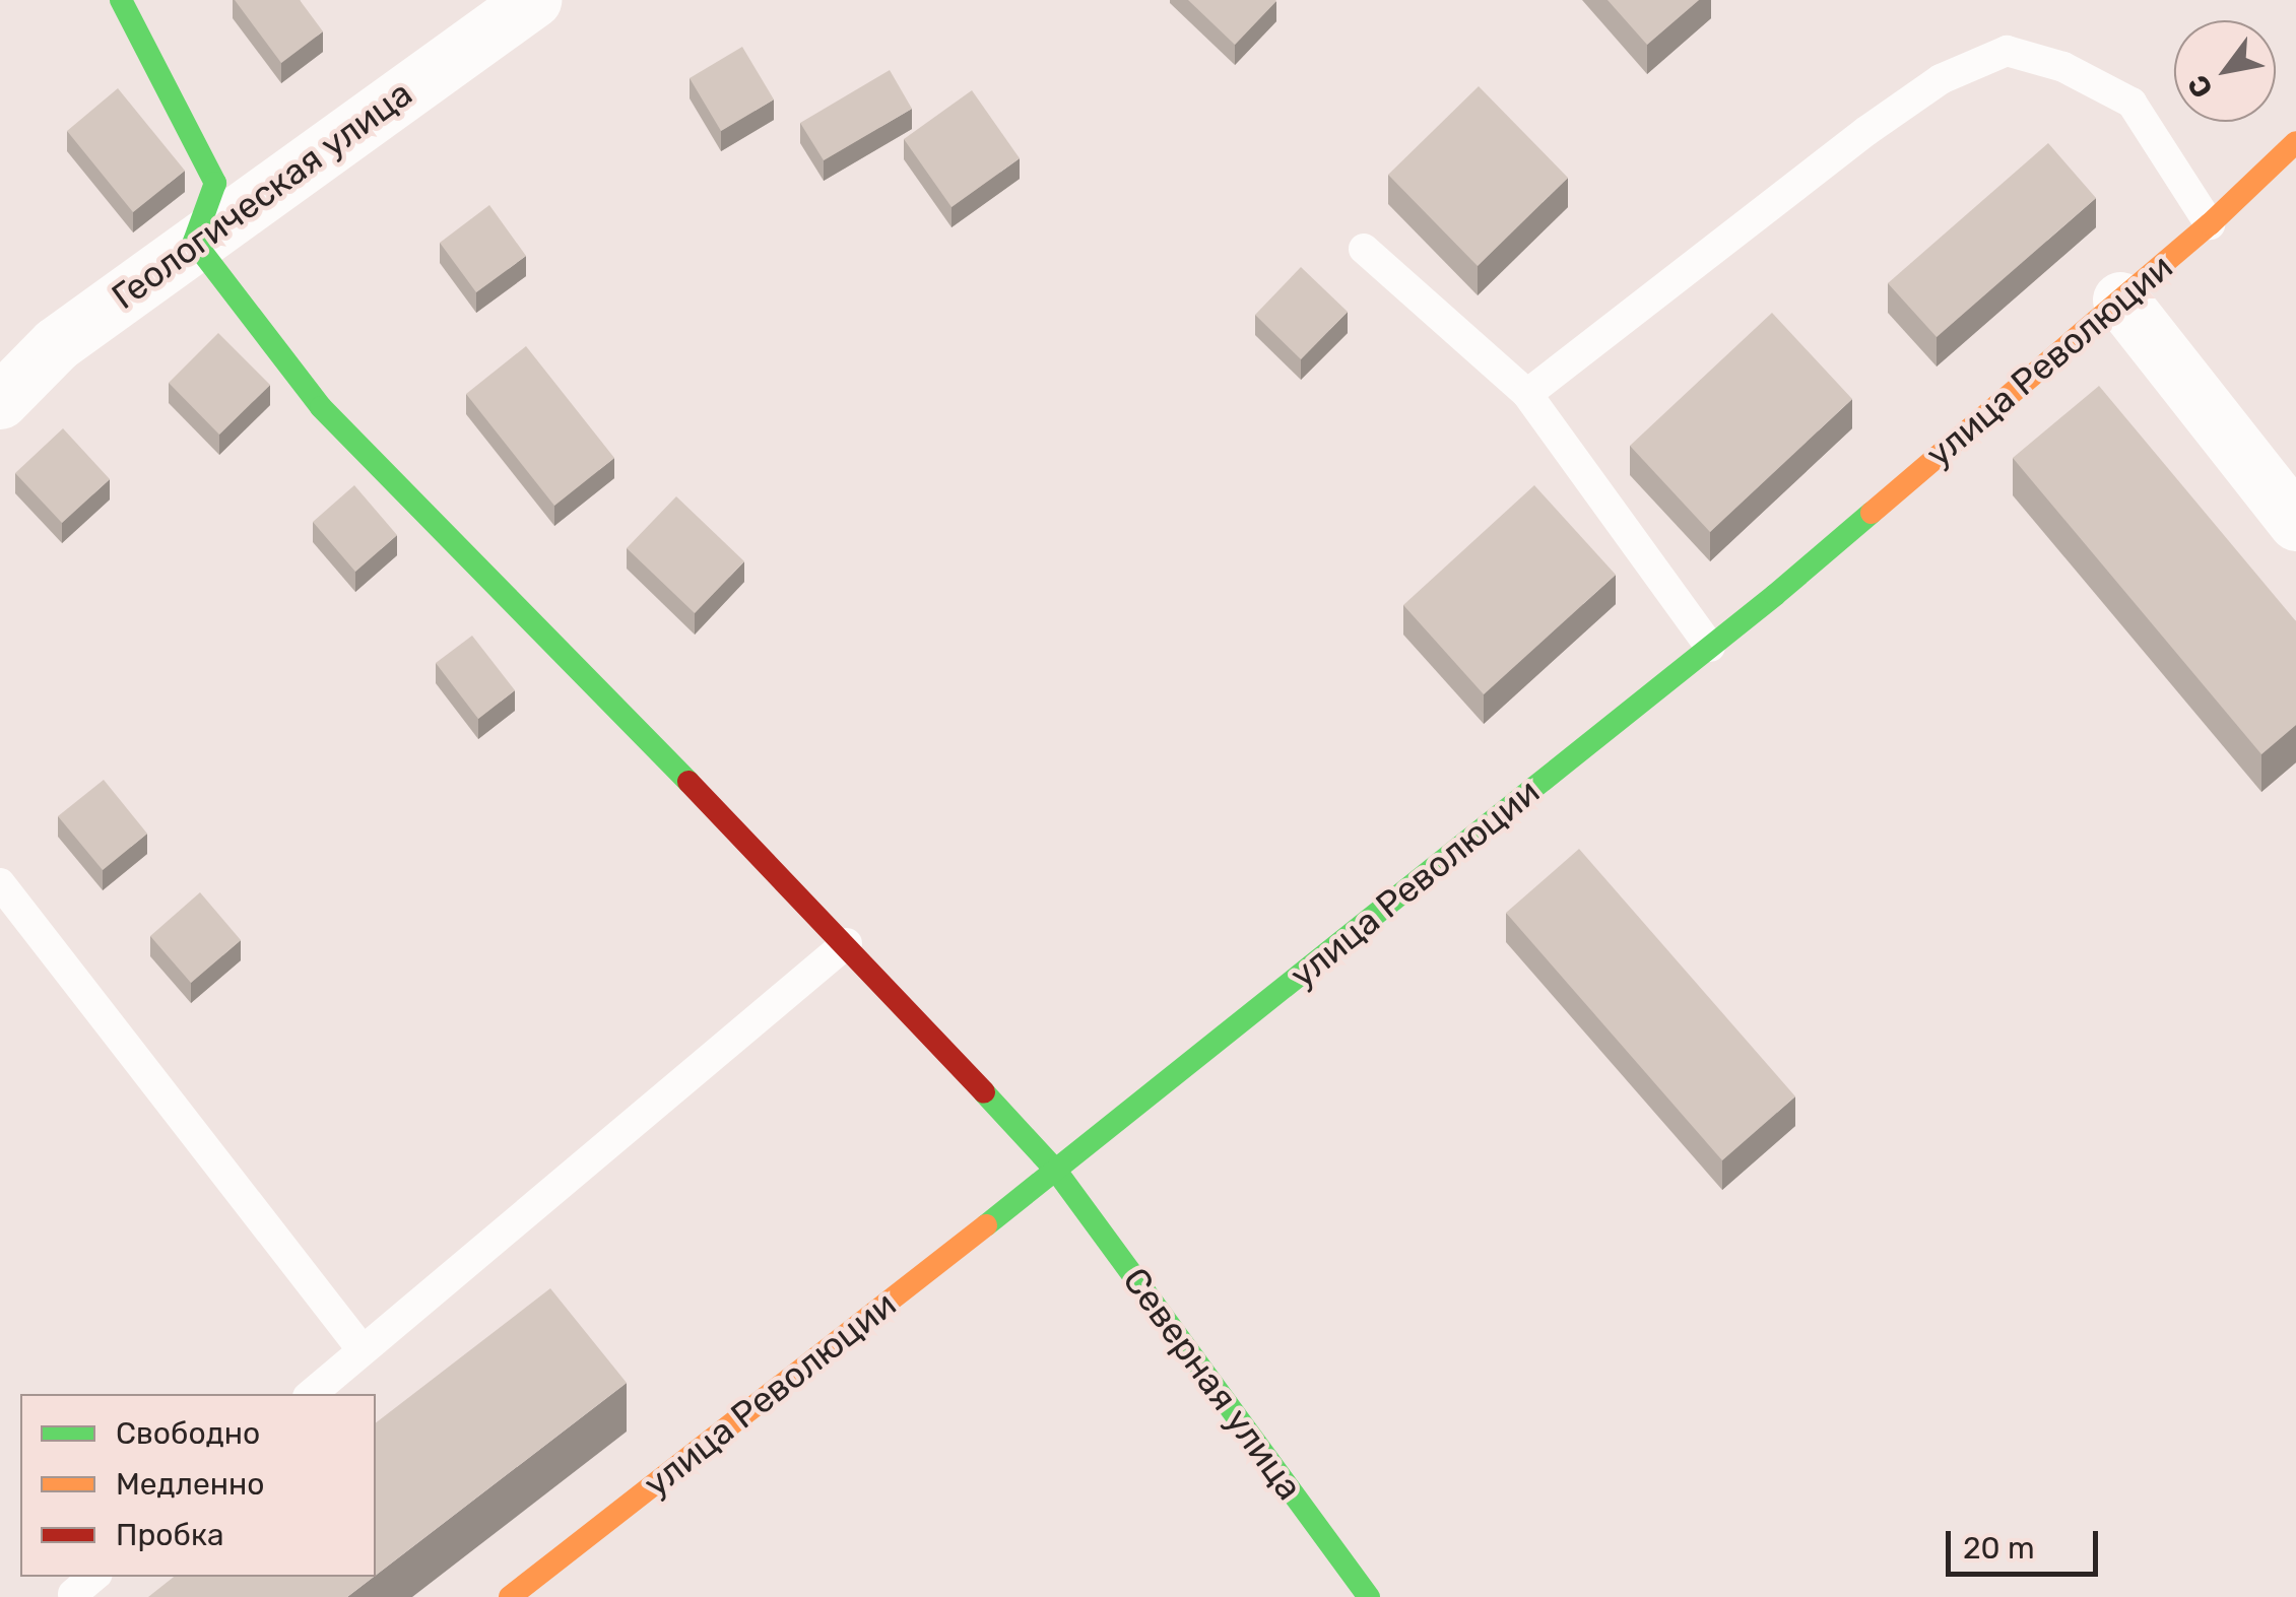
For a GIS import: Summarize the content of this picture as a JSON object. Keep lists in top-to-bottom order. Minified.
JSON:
{"streets":{"street":["Геологическая улица","улица Революции","Северная улица"]},"crossings":[["Геологическая улица","Северная улица"],["улица Революции","Северная улица"]],"legend":["Свободно","Медленно","Пробка"],"scale_bar":"20 m","north":"bottom left"}
